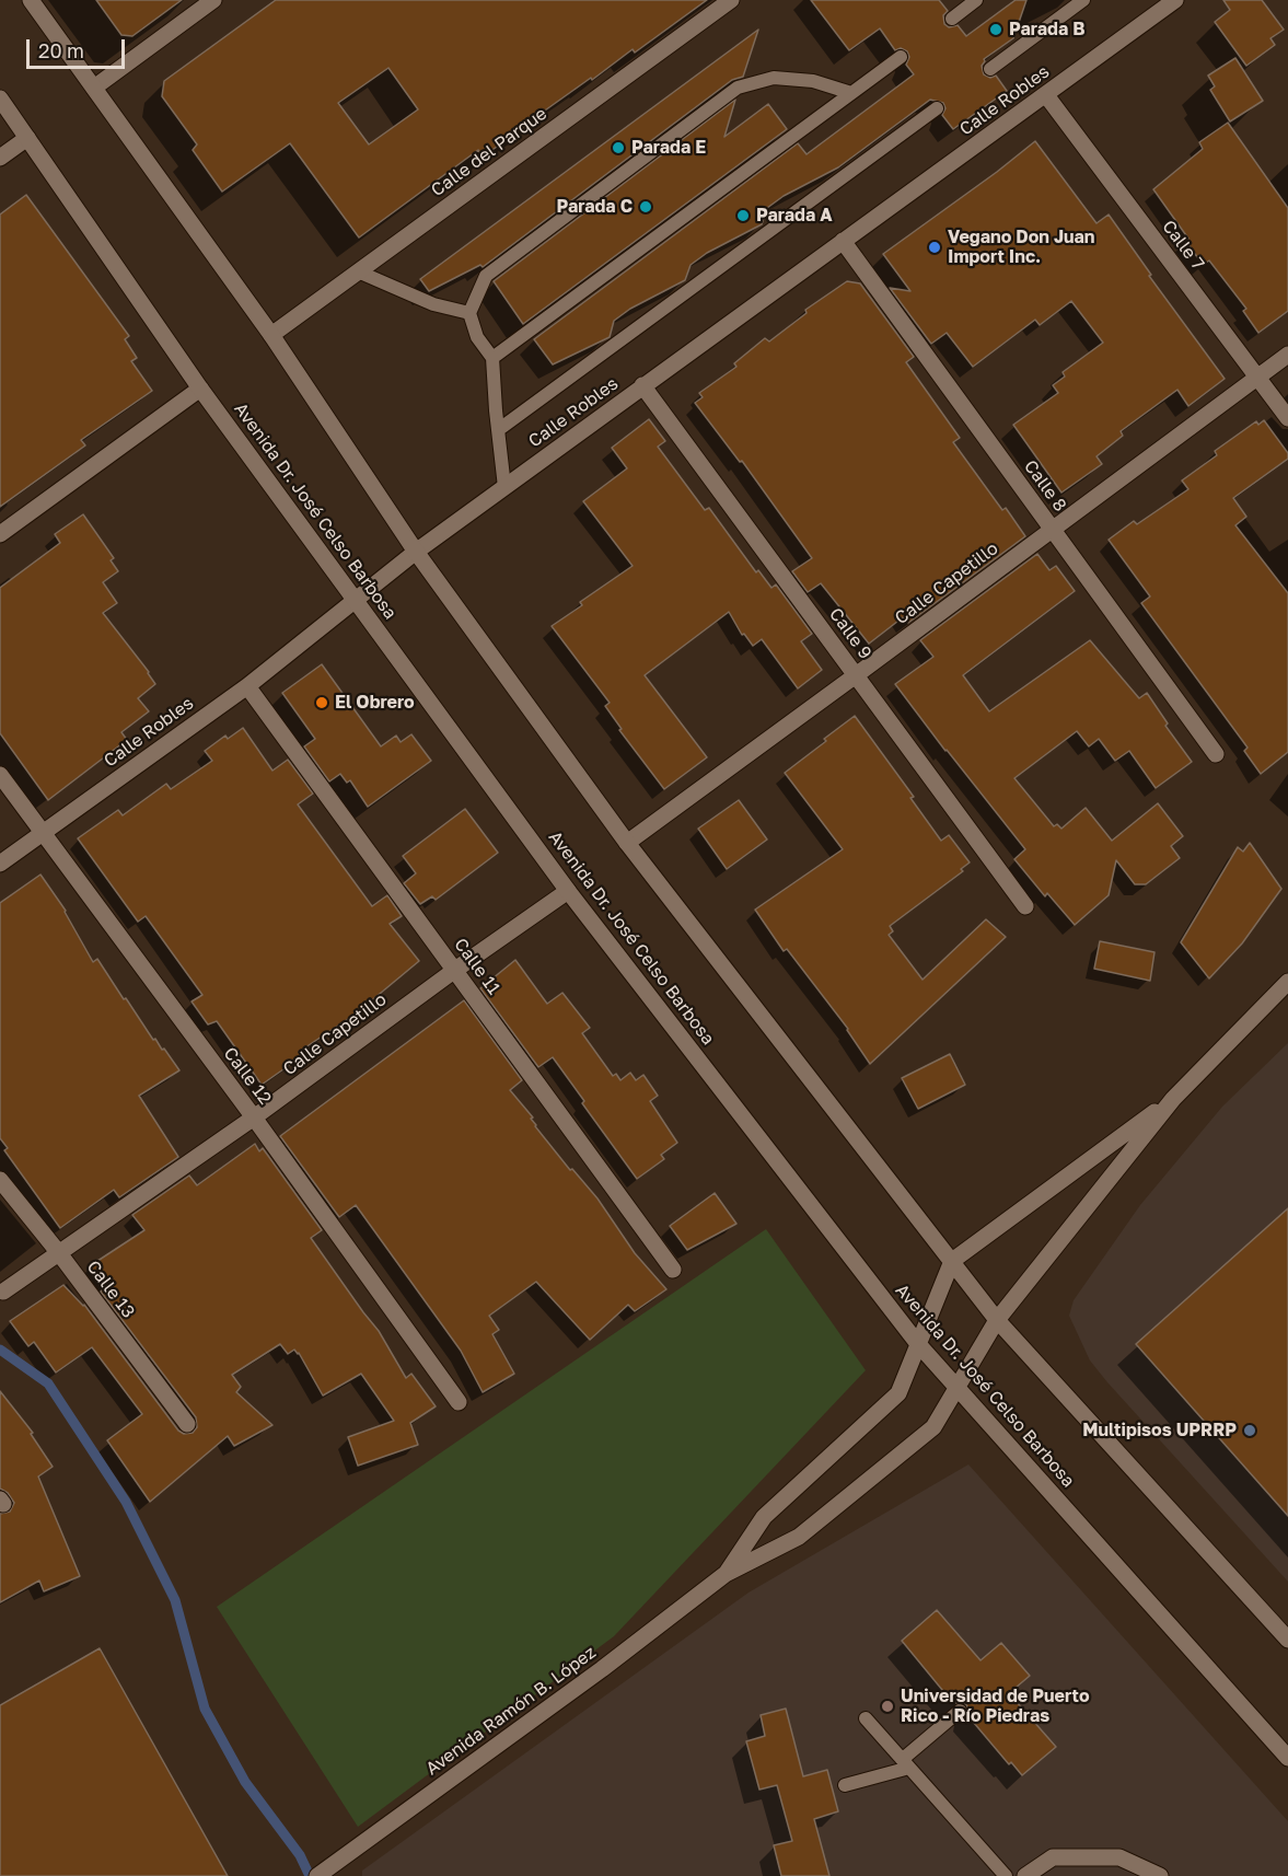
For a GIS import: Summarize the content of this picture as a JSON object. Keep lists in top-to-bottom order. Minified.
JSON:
{"streets":{"street":["Calle Robles","Calle del Parque","Calle 7","Calle 8","Avenida Dr. José Celso Barbosa","Calle Capetillo","Calle 9","Calle 11","Calle 12","Calle 13","Avenida Ramón B. López"]},"crossings":[["Calle Robles","Calle 7"],["Calle Robles","Calle 8"],["Calle Robles","Avenida Dr. José Celso Barbosa"],["Calle Robles","Calle 9"],["Calle Robles","Calle 11"],["Calle Robles","Calle 12"],["Calle 7","Calle Capetillo"],["Calle 8","Calle Capetillo"],["Avenida Dr. José Celso Barbosa","Calle Capetillo"],["Avenida Dr. José Celso Barbosa","Avenida Ramón B. López"],["Calle Capetillo","Calle 9"],["Calle Capetillo","Calle 11"],["Calle Capetillo","Calle 12"],["Calle Capetillo","Calle 13"]],"places":["Parada B","Parada E","Parada C","Parada A","Vegano Don Juan Import Inc.","El Obrero","Multipisos UPRRP","Universidad de Puerto Rico - Río Piedras"],"scale_bar":"20 m"}
